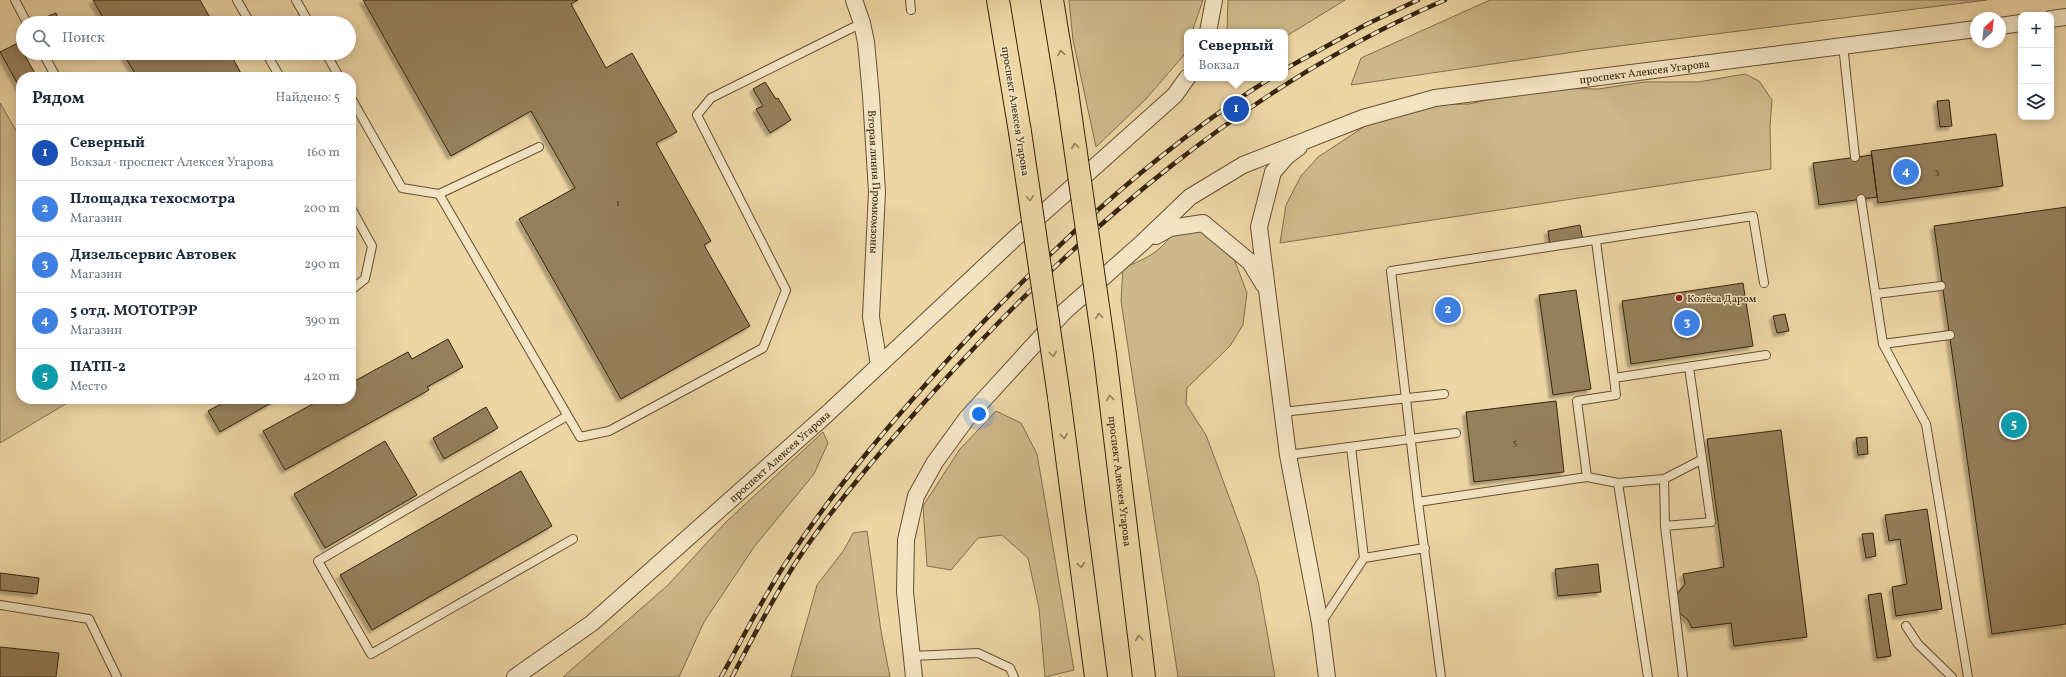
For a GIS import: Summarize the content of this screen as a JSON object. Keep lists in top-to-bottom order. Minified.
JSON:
{"streets":{"main road":["проспект Алексея Угарова"],"street":["Вторая линия Промкомзоны"]},"crossings":[["проспект Алексея Угарова","Вторая линия Промкомзоны"]],"places":["Колёса Даром"],"house_numbers":["3","1","5"],"north":"top right","page":{"map_buttons":["+","−"],"search":"Поиск","popup":["Северный","Вокзал"],"heading":["Рядом","Найдено: 5"],"pins":["1","4","2","3","5"],"list":[{"mark":"1","name":"Северный","note":"Вокзал · проспект Алексея Угарова","value":"160 m"},{"mark":"2","name":"Площадка техосмотра","note":"Магазин","value":"200 m"},{"mark":"3","name":"Дизельсервис Автовек","note":"Магазин","value":"290 m"},{"mark":"4","name":"5 отд. МОТОТРЭР","note":"Магазин","value":"390 m"},{"mark":"5","name":"ПАТП-2","note":"Место","value":"420 m"}]}}
